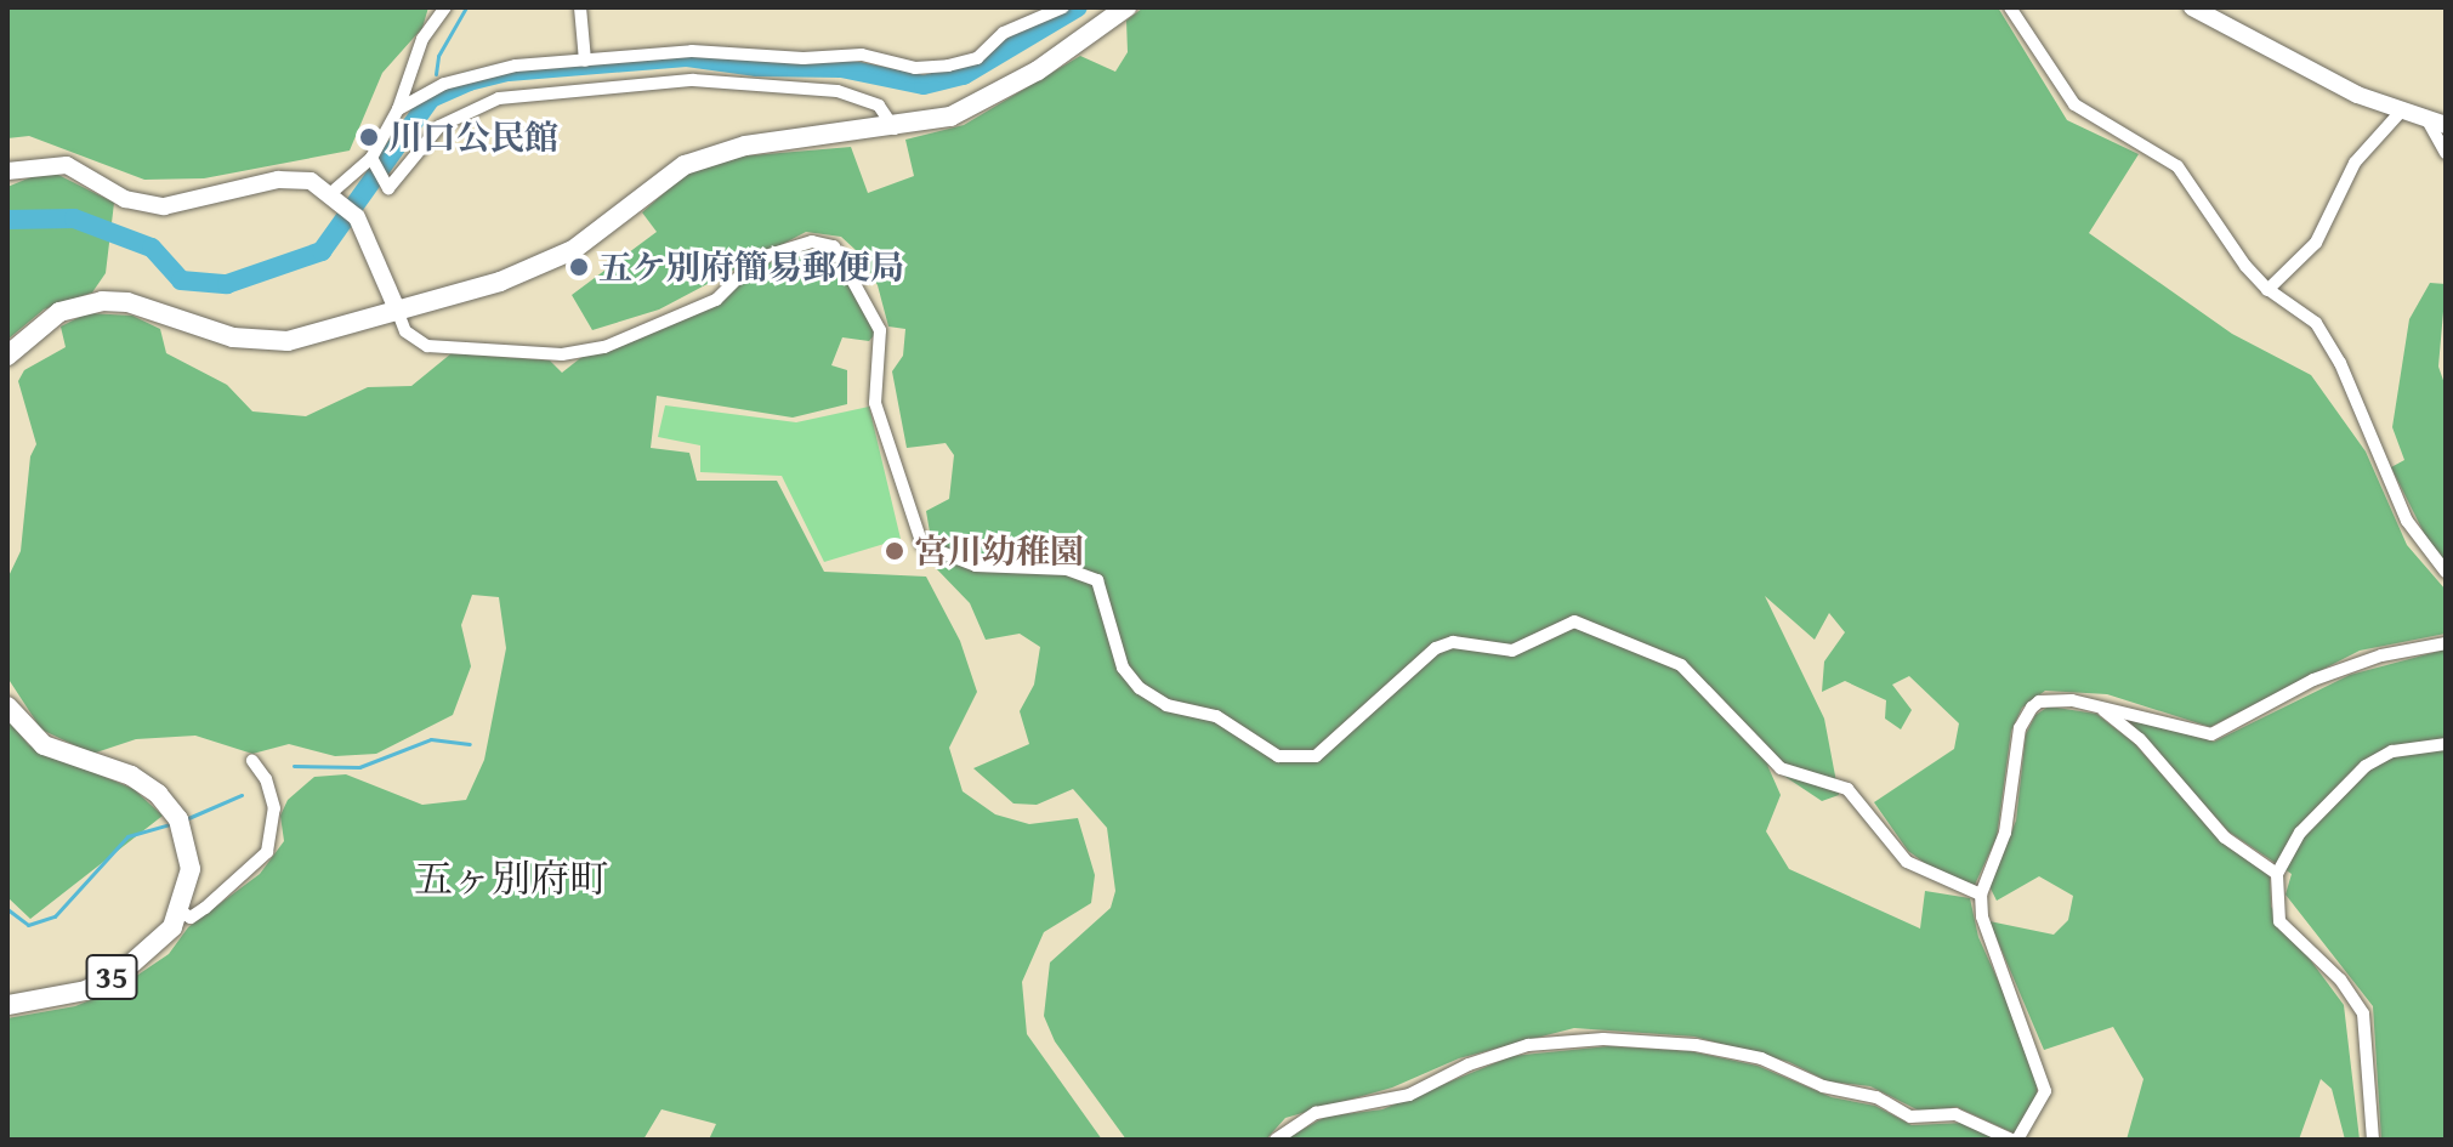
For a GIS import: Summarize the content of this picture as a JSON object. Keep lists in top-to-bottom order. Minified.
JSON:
{"streets":{"main road":["35"]},"districts":["五ヶ別府町"],"places":["川口公民館","五ケ別府簡易郵便局","宮川幼稚園"]}
